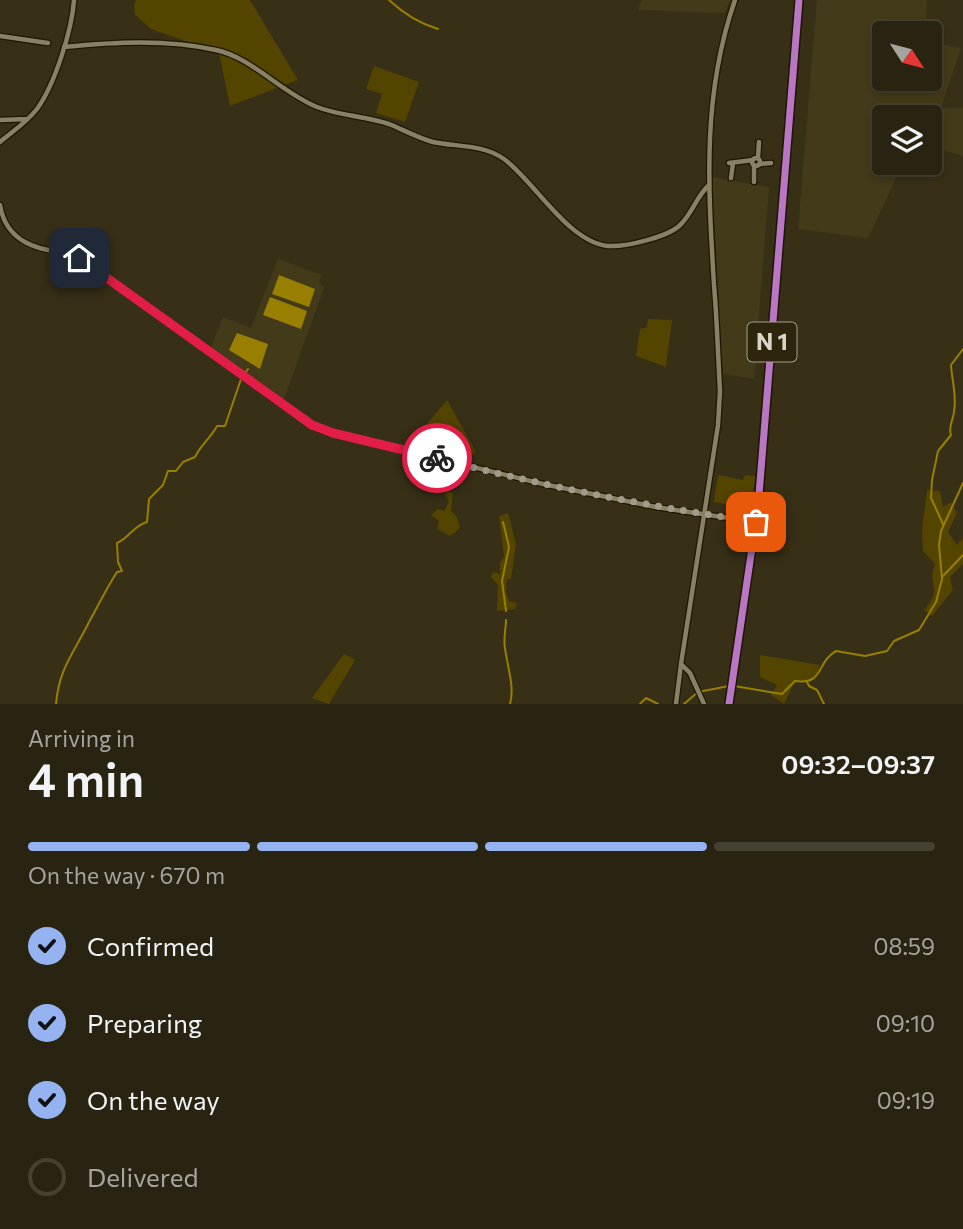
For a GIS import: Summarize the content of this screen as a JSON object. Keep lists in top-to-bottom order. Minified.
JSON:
{"streets":{"highway":["N 1"]},"north":"bottom right","page":{"heading":["4 min","Arriving in","09:32–09:37"],"bar":"On the way · 670 m","list":[["Confirmed","08:59"],["Preparing","09:10"],["On the way","09:19"],"Delivered"]}}
